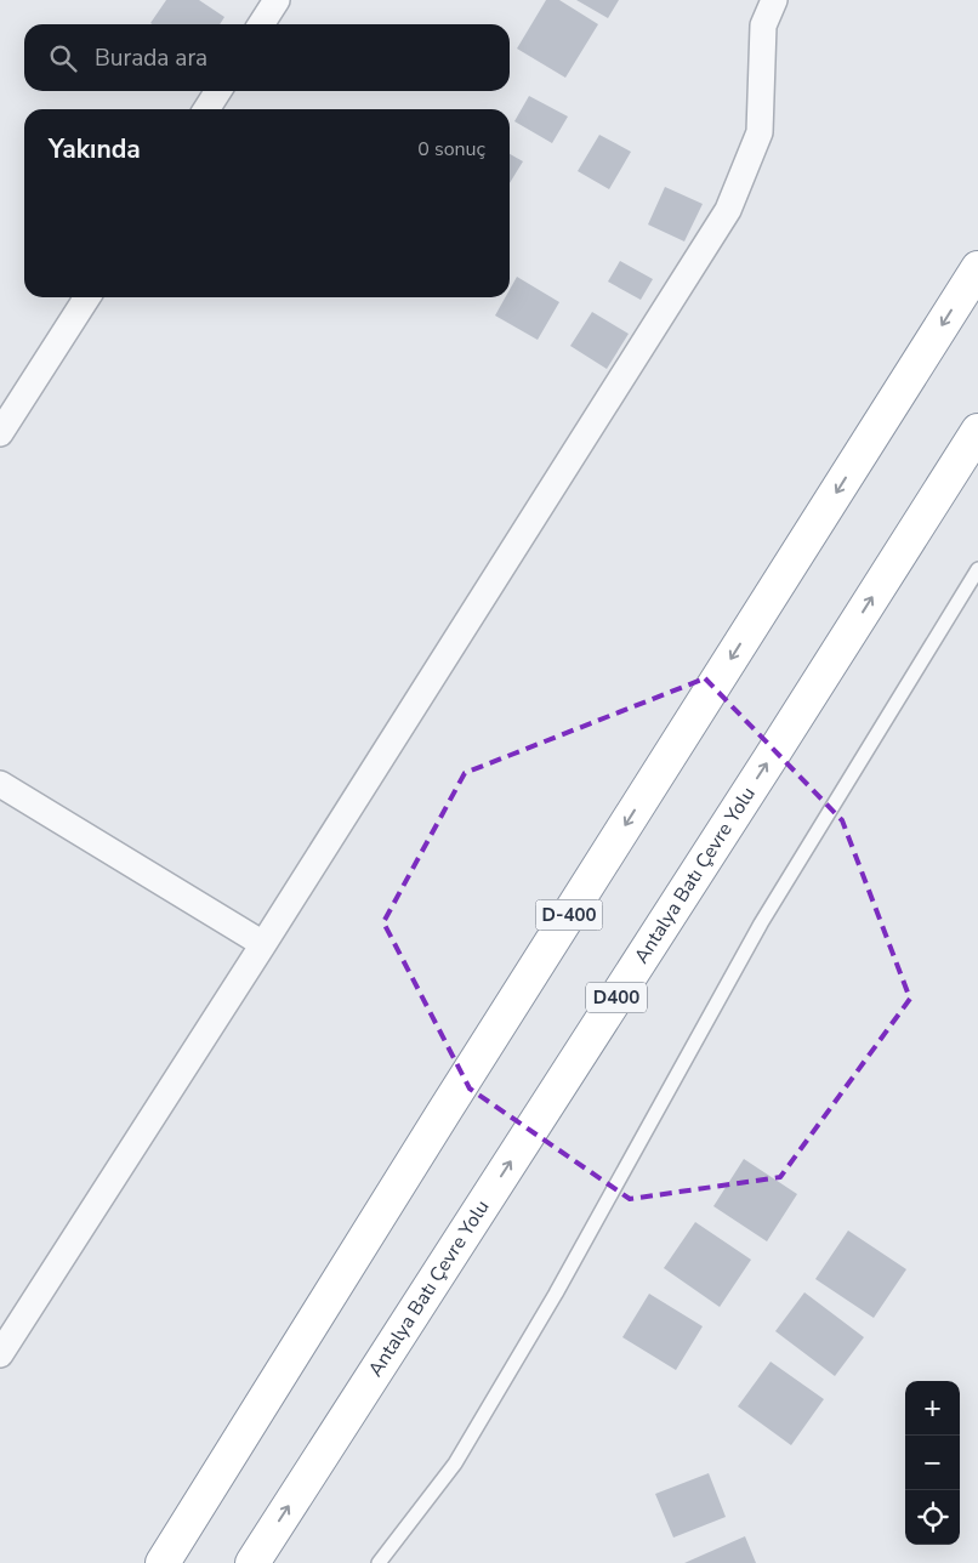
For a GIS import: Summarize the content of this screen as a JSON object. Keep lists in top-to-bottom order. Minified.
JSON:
{"streets":{"highway":["Antalya Batı Çevre Yolu","D-400","D400"]},"page":{"search":"Burada ara","heading":["Yakında","0 sonuç"],"map_buttons":["+","−"]}}
